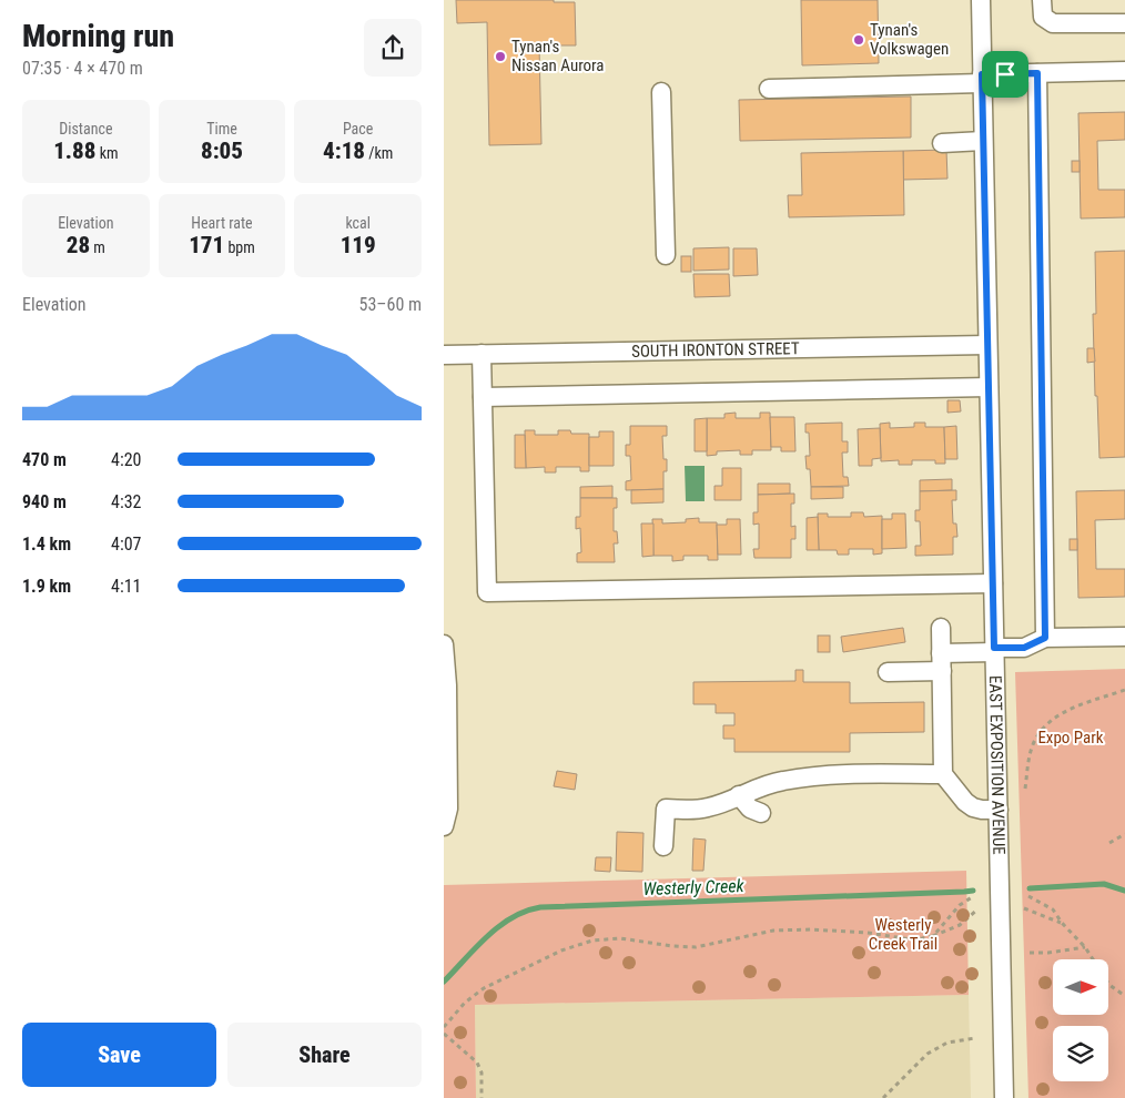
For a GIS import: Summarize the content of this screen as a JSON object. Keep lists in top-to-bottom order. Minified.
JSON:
{"streets":{"street":["SOUTH IRONTON STREET","EAST EXPOSITION AVENUE"]},"crossings":[["SOUTH IRONTON STREET","EAST EXPOSITION AVENUE"]],"water":["Westerly Creek"],"parks":["Expo Park","Westerly Creek Trail"],"places":["Tynan's Volkswagen","Tynan's Nissan Aurora"],"north":"right","page":{"heading":["Morning run","07:35 · 4 × 470 m"],"stats":[["Distance","1.88 km"],["Time","8:05"],["Pace","4:18 /km"],["Elevation","28 m"],["Heart rate","171 bpm"],["kcal","119"]],"chart":["Elevation","53–60 m"],"list":[{"name":"470 m","note":"4:20"},{"name":"940 m","note":"4:32"},{"name":"1.4 km","note":"4:07"},{"name":"1.9 km","note":"4:11"}],"buttons":["Save","Share"]}}
